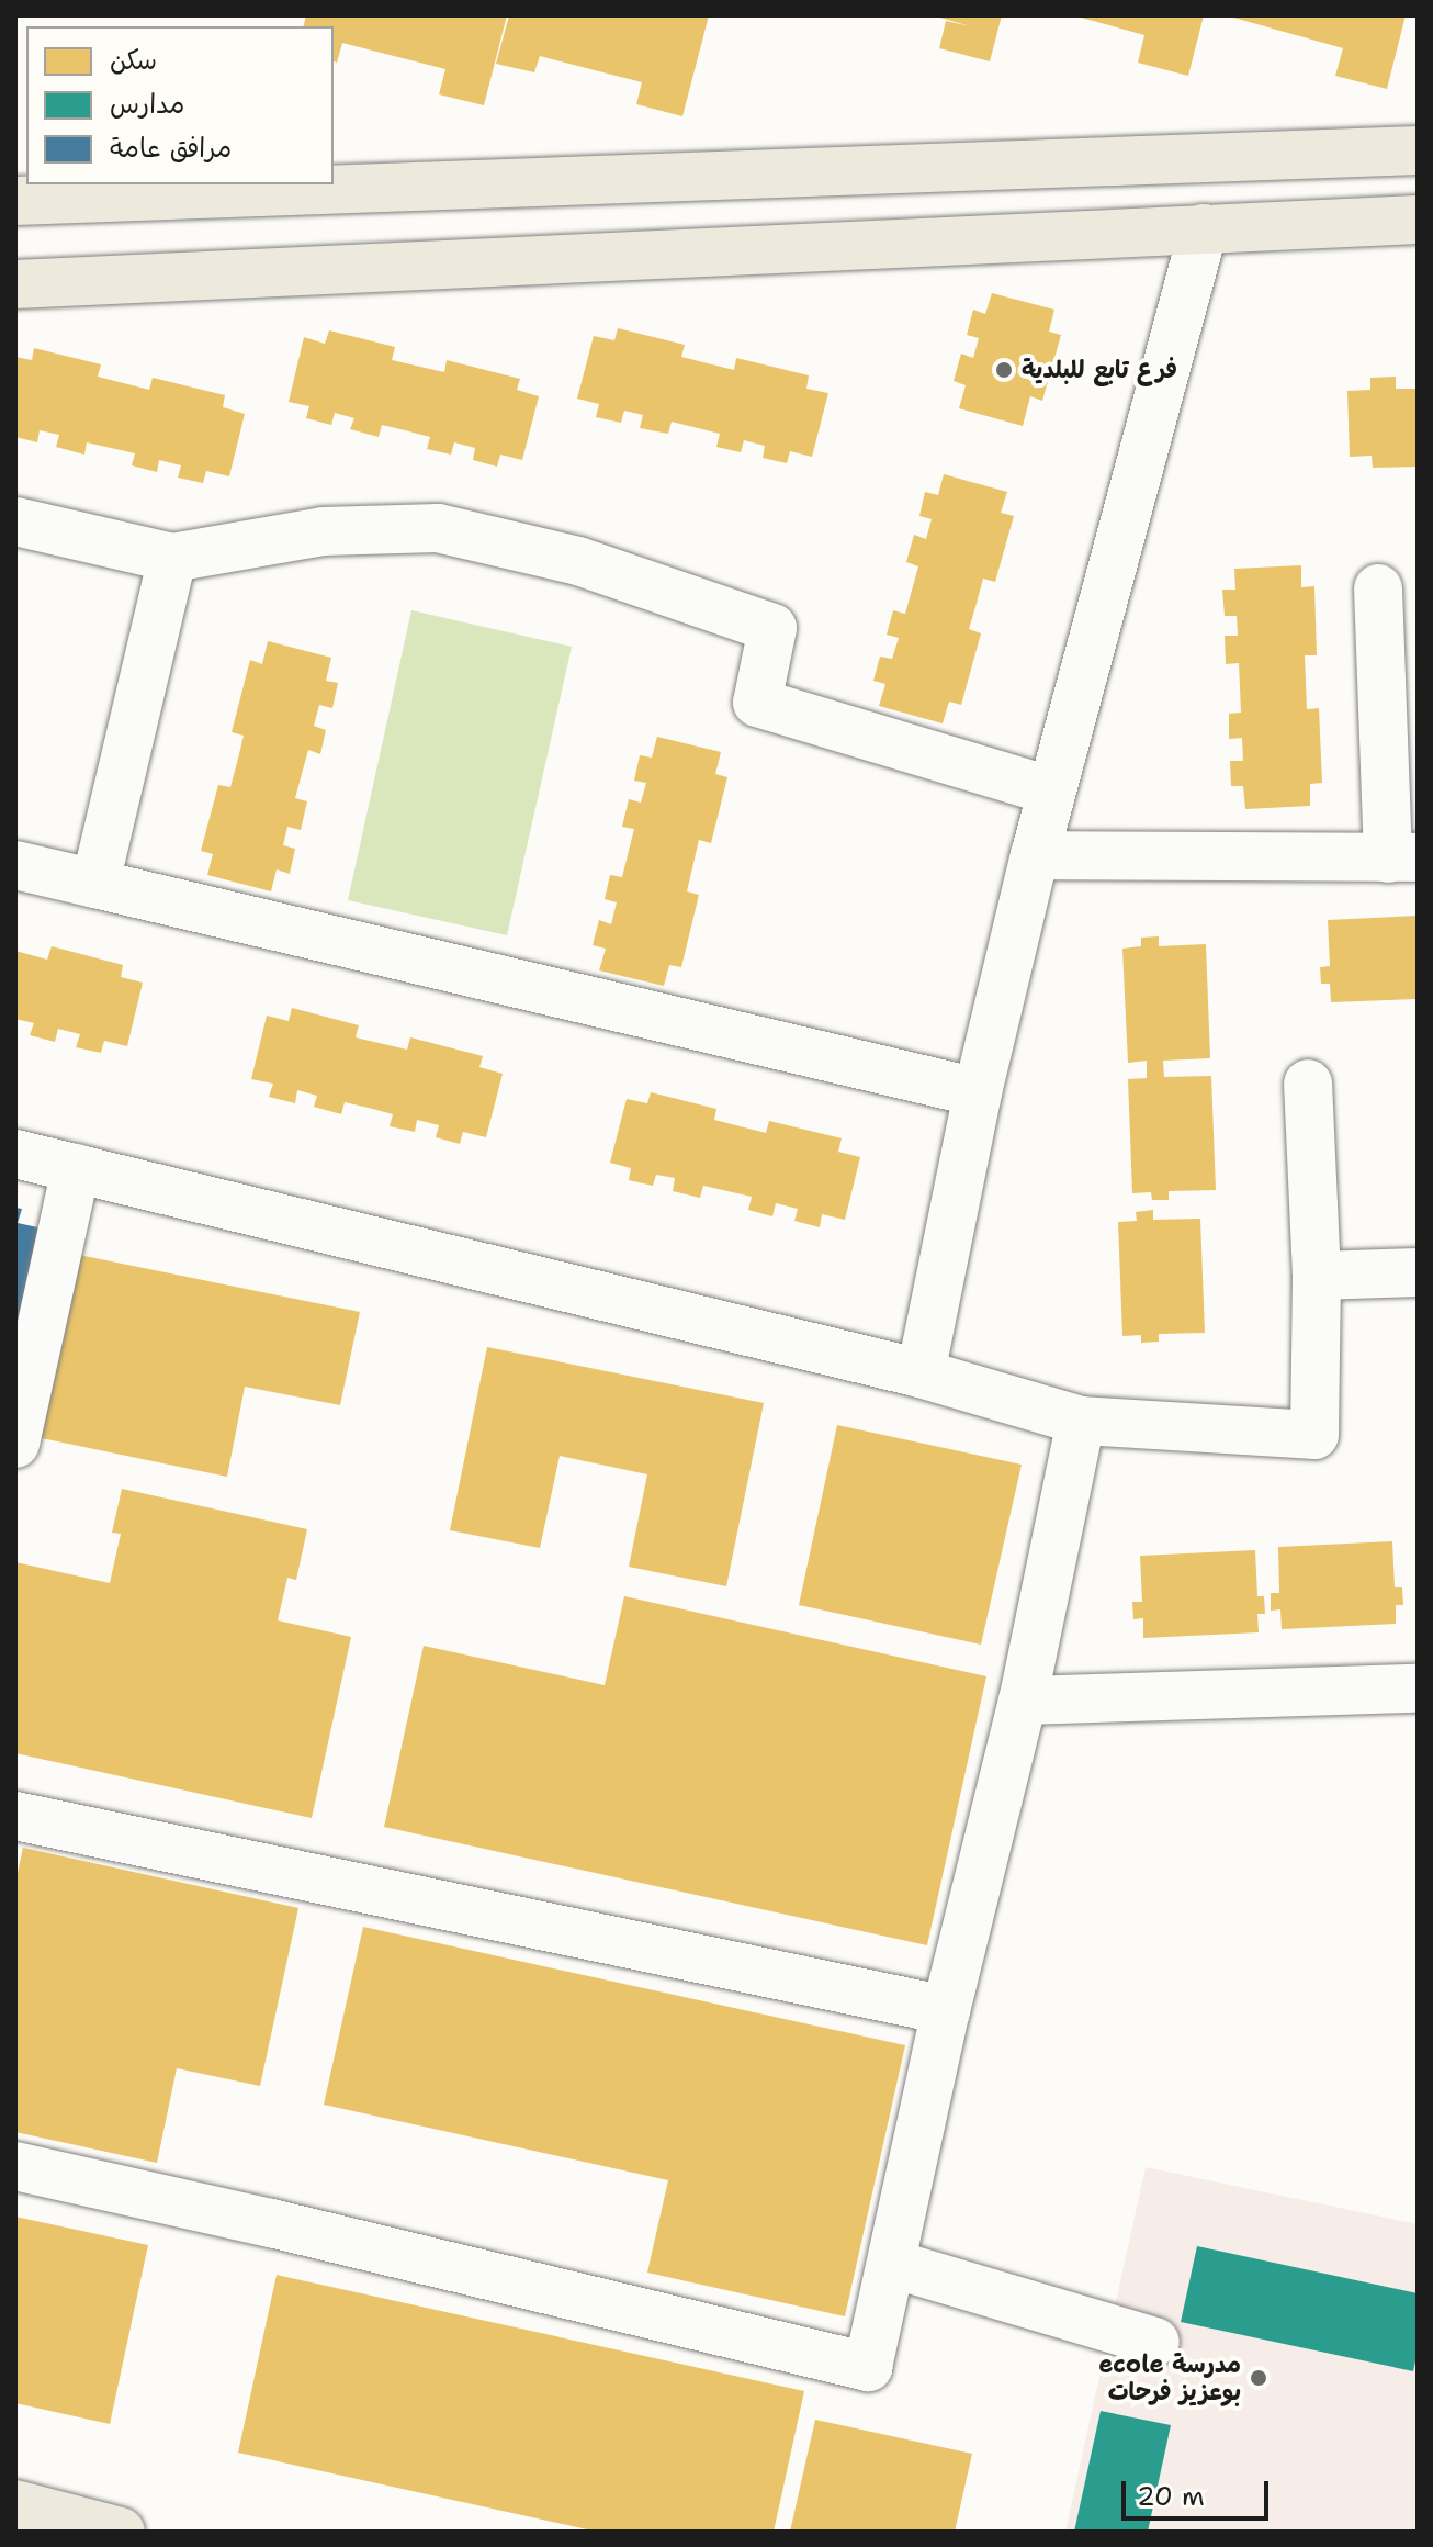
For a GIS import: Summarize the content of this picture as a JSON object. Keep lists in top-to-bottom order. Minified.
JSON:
{"places":["فرع تابع للبلدية","ecole مدرسة بوعزيز فرحات"],"legend":["سكن","مدارس","مرافق عامة"],"scale_bar":"20 m"}
